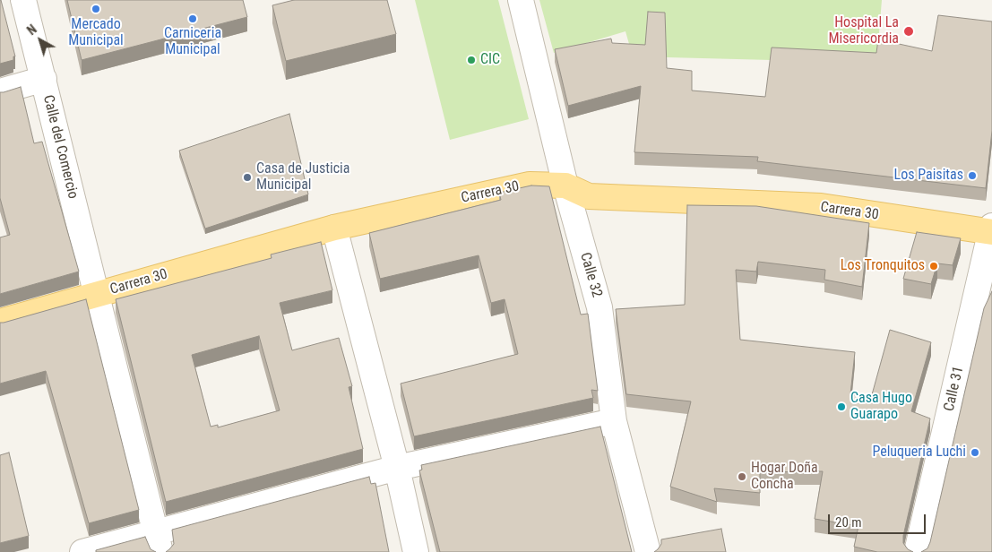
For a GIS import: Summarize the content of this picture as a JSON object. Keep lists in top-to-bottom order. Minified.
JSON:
{"streets":{"main road":["Carrera 30"],"street":["Calle del Comercio","Calle 32","Calle 31"]},"crossings":[["Calle del Comercio","Carrera 30"],["Carrera 30","Calle 32"],["Carrera 30","Calle 31"]],"places":["Mercado Municipal","Carniceria Municipal","Hospital La Misericordia","CIC","Los Paisitas","Casa de Justicia Municipal","Los Tronquitos","Casa Hugo Guarapo","Peluqueria Luchi","Hogar Doña Concha"],"scale_bar":"20 m","north":"top left"}
